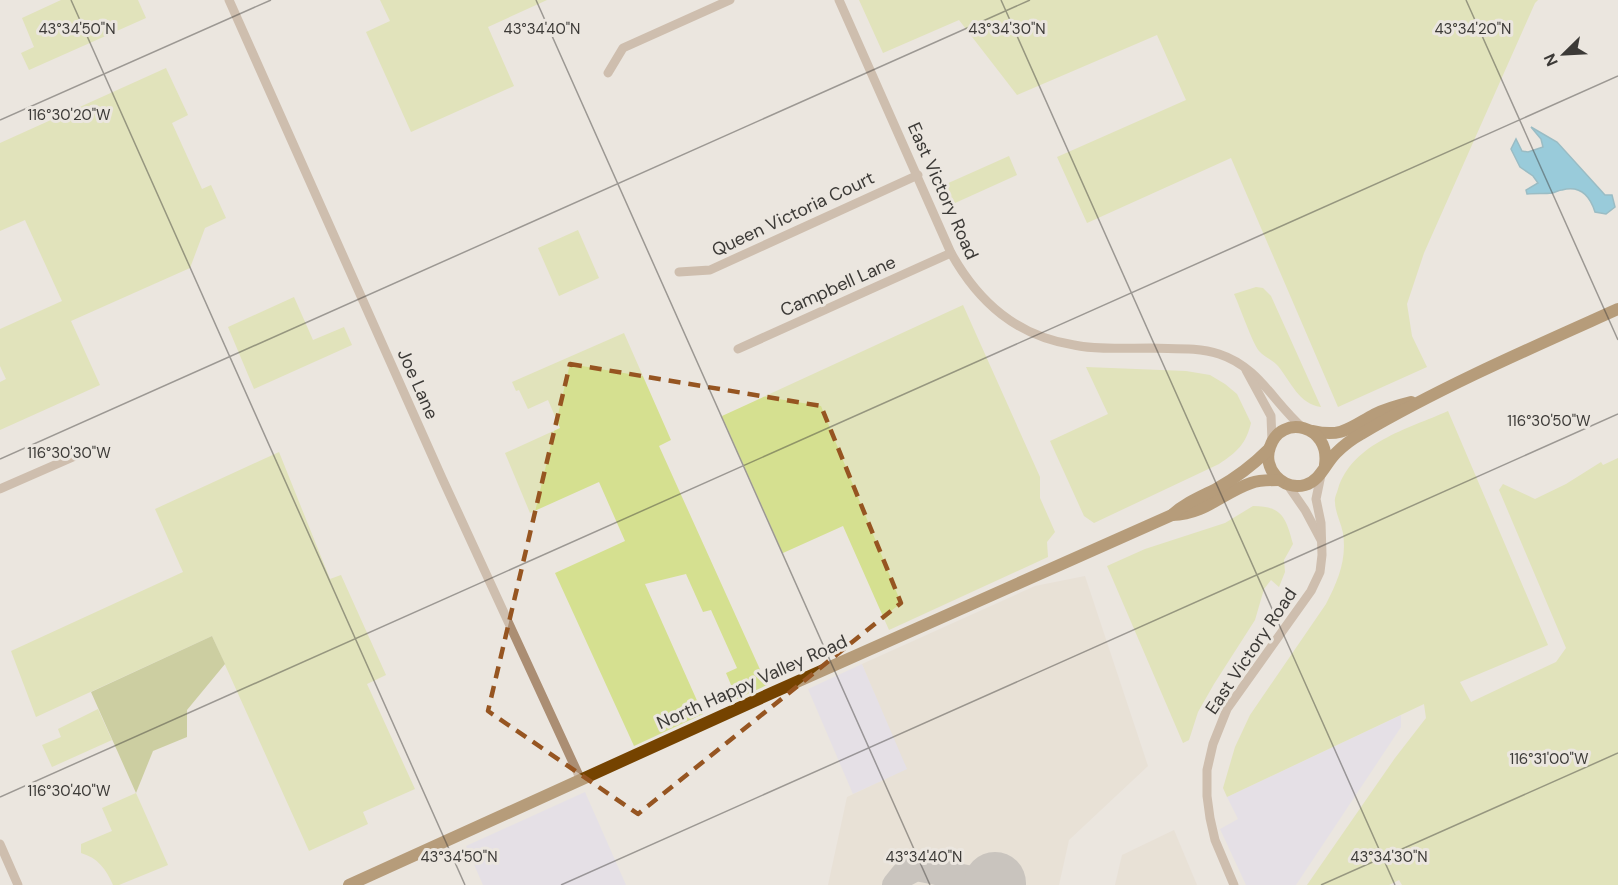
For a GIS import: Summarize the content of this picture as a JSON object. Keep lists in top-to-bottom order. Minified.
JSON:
{"streets":{"main road":["North Happy Valley Road"],"street":["East Victory Road","Queen Victoria Court","Campbell Lane","Joe Lane"]},"crossings":[["East Victory Road","Queen Victoria Court"],["East Victory Road","Campbell Lane"],["East Victory Road","North Happy Valley Road"],["Joe Lane","North Happy Valley Road"]],"north":"bottom left","coordinates":["43°34'50\"N","43°34'40\"N","43°34'30\"N","43°34'20\"N","116°30'20\"W","116°30'50\"W","116°30'30\"W","116°31'00\"W","116°30'40\"W"]}
